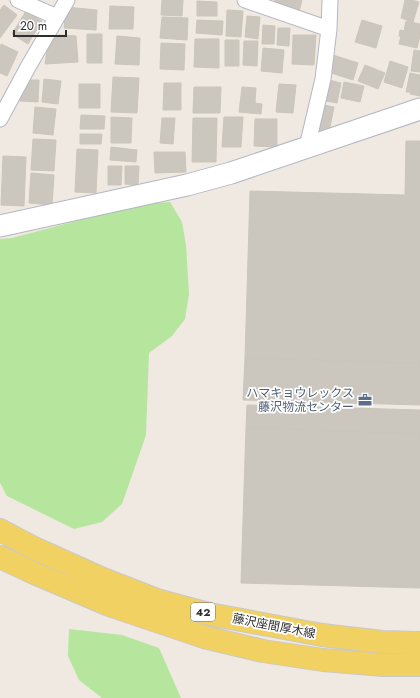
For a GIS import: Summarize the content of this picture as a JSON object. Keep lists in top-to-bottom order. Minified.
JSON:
{"streets":{"main road":["42","藤沢座間厚木線"]},"places":{"office":["ハマキョウレックス 藤沢物流センター"]},"scale_bar":"20 m"}
